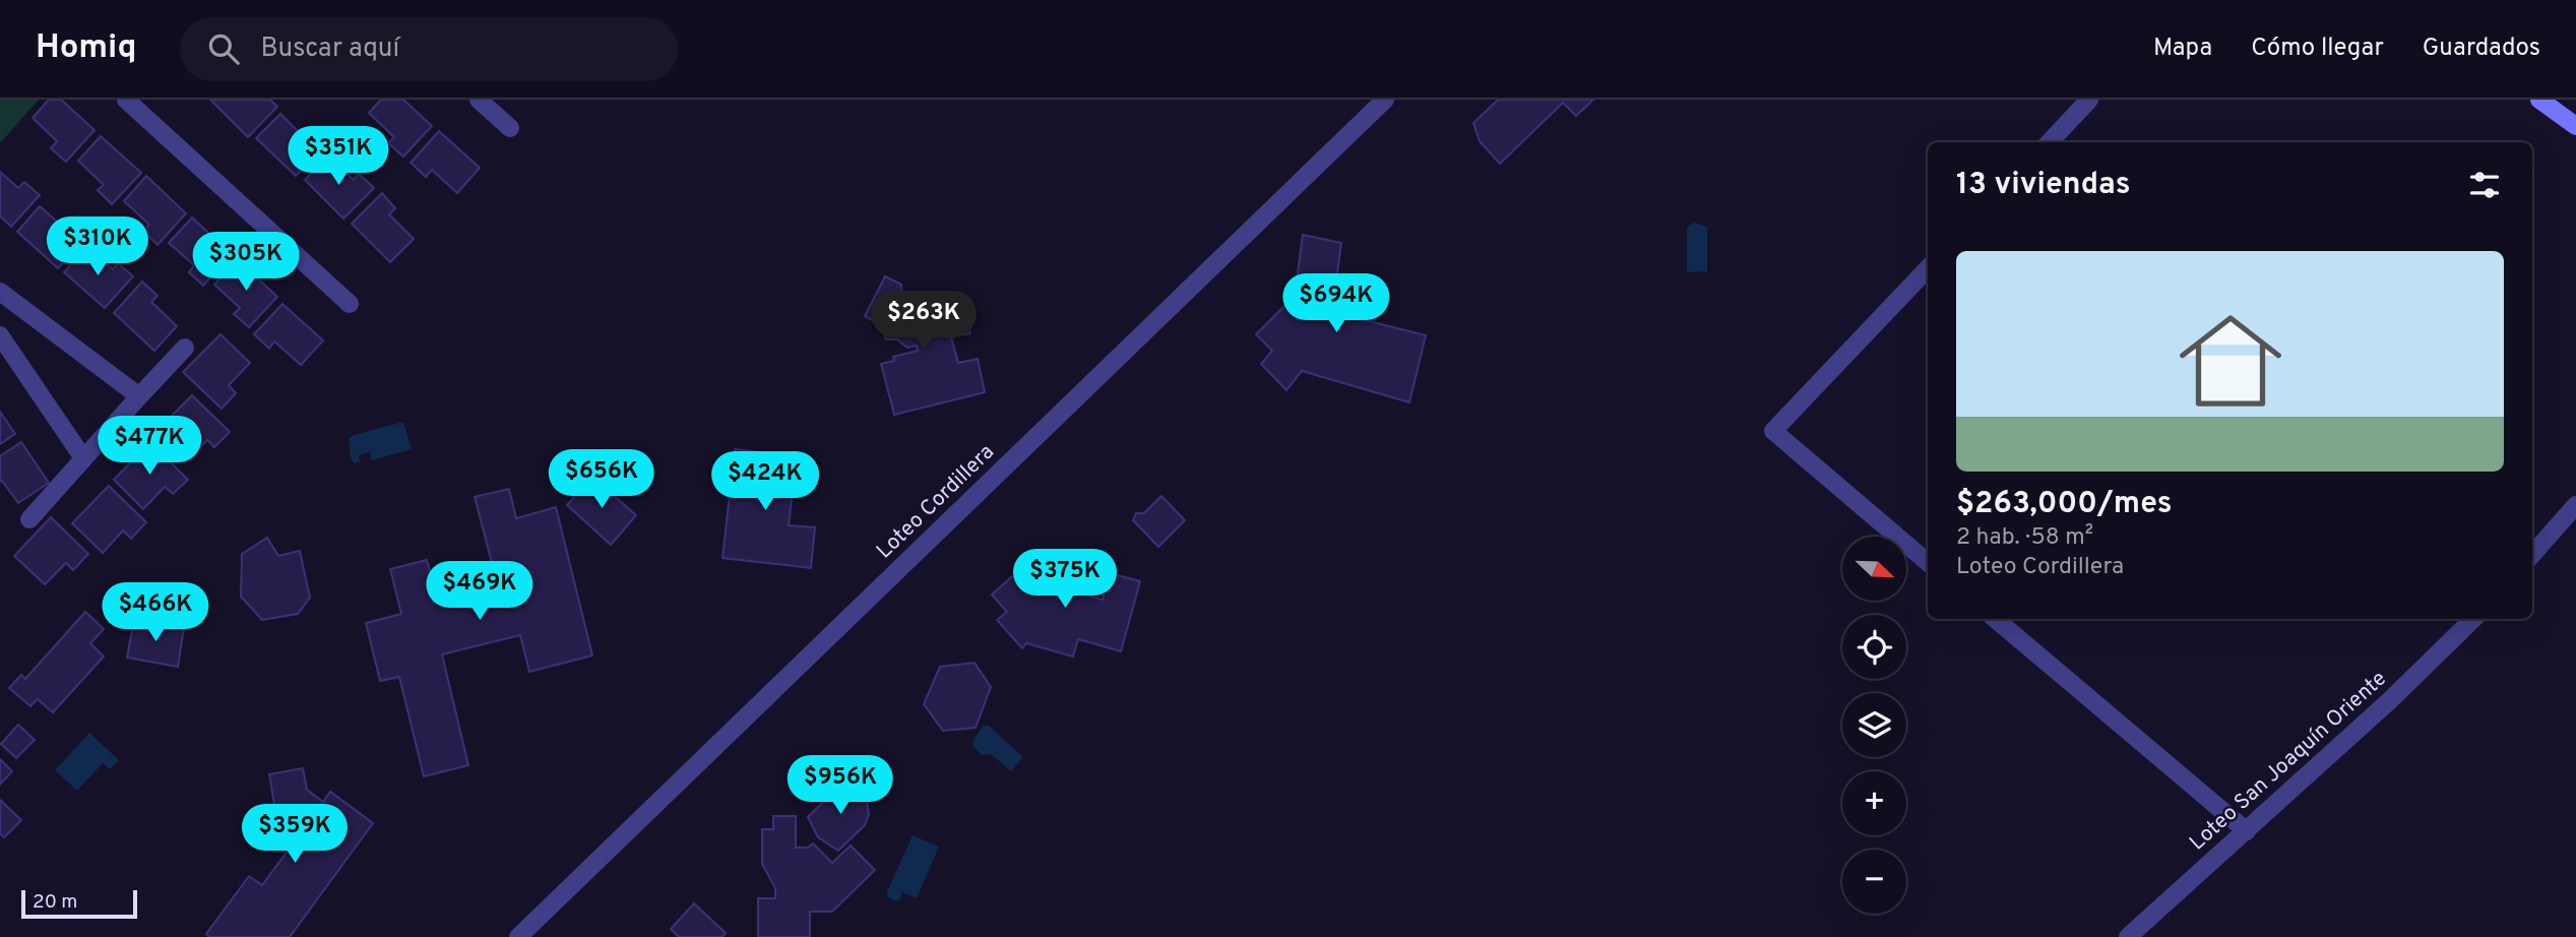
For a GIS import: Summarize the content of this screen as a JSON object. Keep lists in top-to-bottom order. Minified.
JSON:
{"streets":{"street":["Loteo Cordillera","Loteo San Joaquín Oriente"]},"scale_bar":"20 m","north":"bottom right","page":{"header":"Homiq","search":"Buscar aquí","nav":["Mapa","Cómo llegar","Guardados"],"price":["$351K","$310K","$305K","$694K","$263K","$477K","$656K","$424K","$375K","$469K","$466K","$956K","$359K"],"heading":"13 viviendas","list":[{"name":"$263,000/mes","note":"2 hab. · 58 m² · Loteo Cordillera"}],"map_buttons":["+","−"],"scale":"20 m"}}
